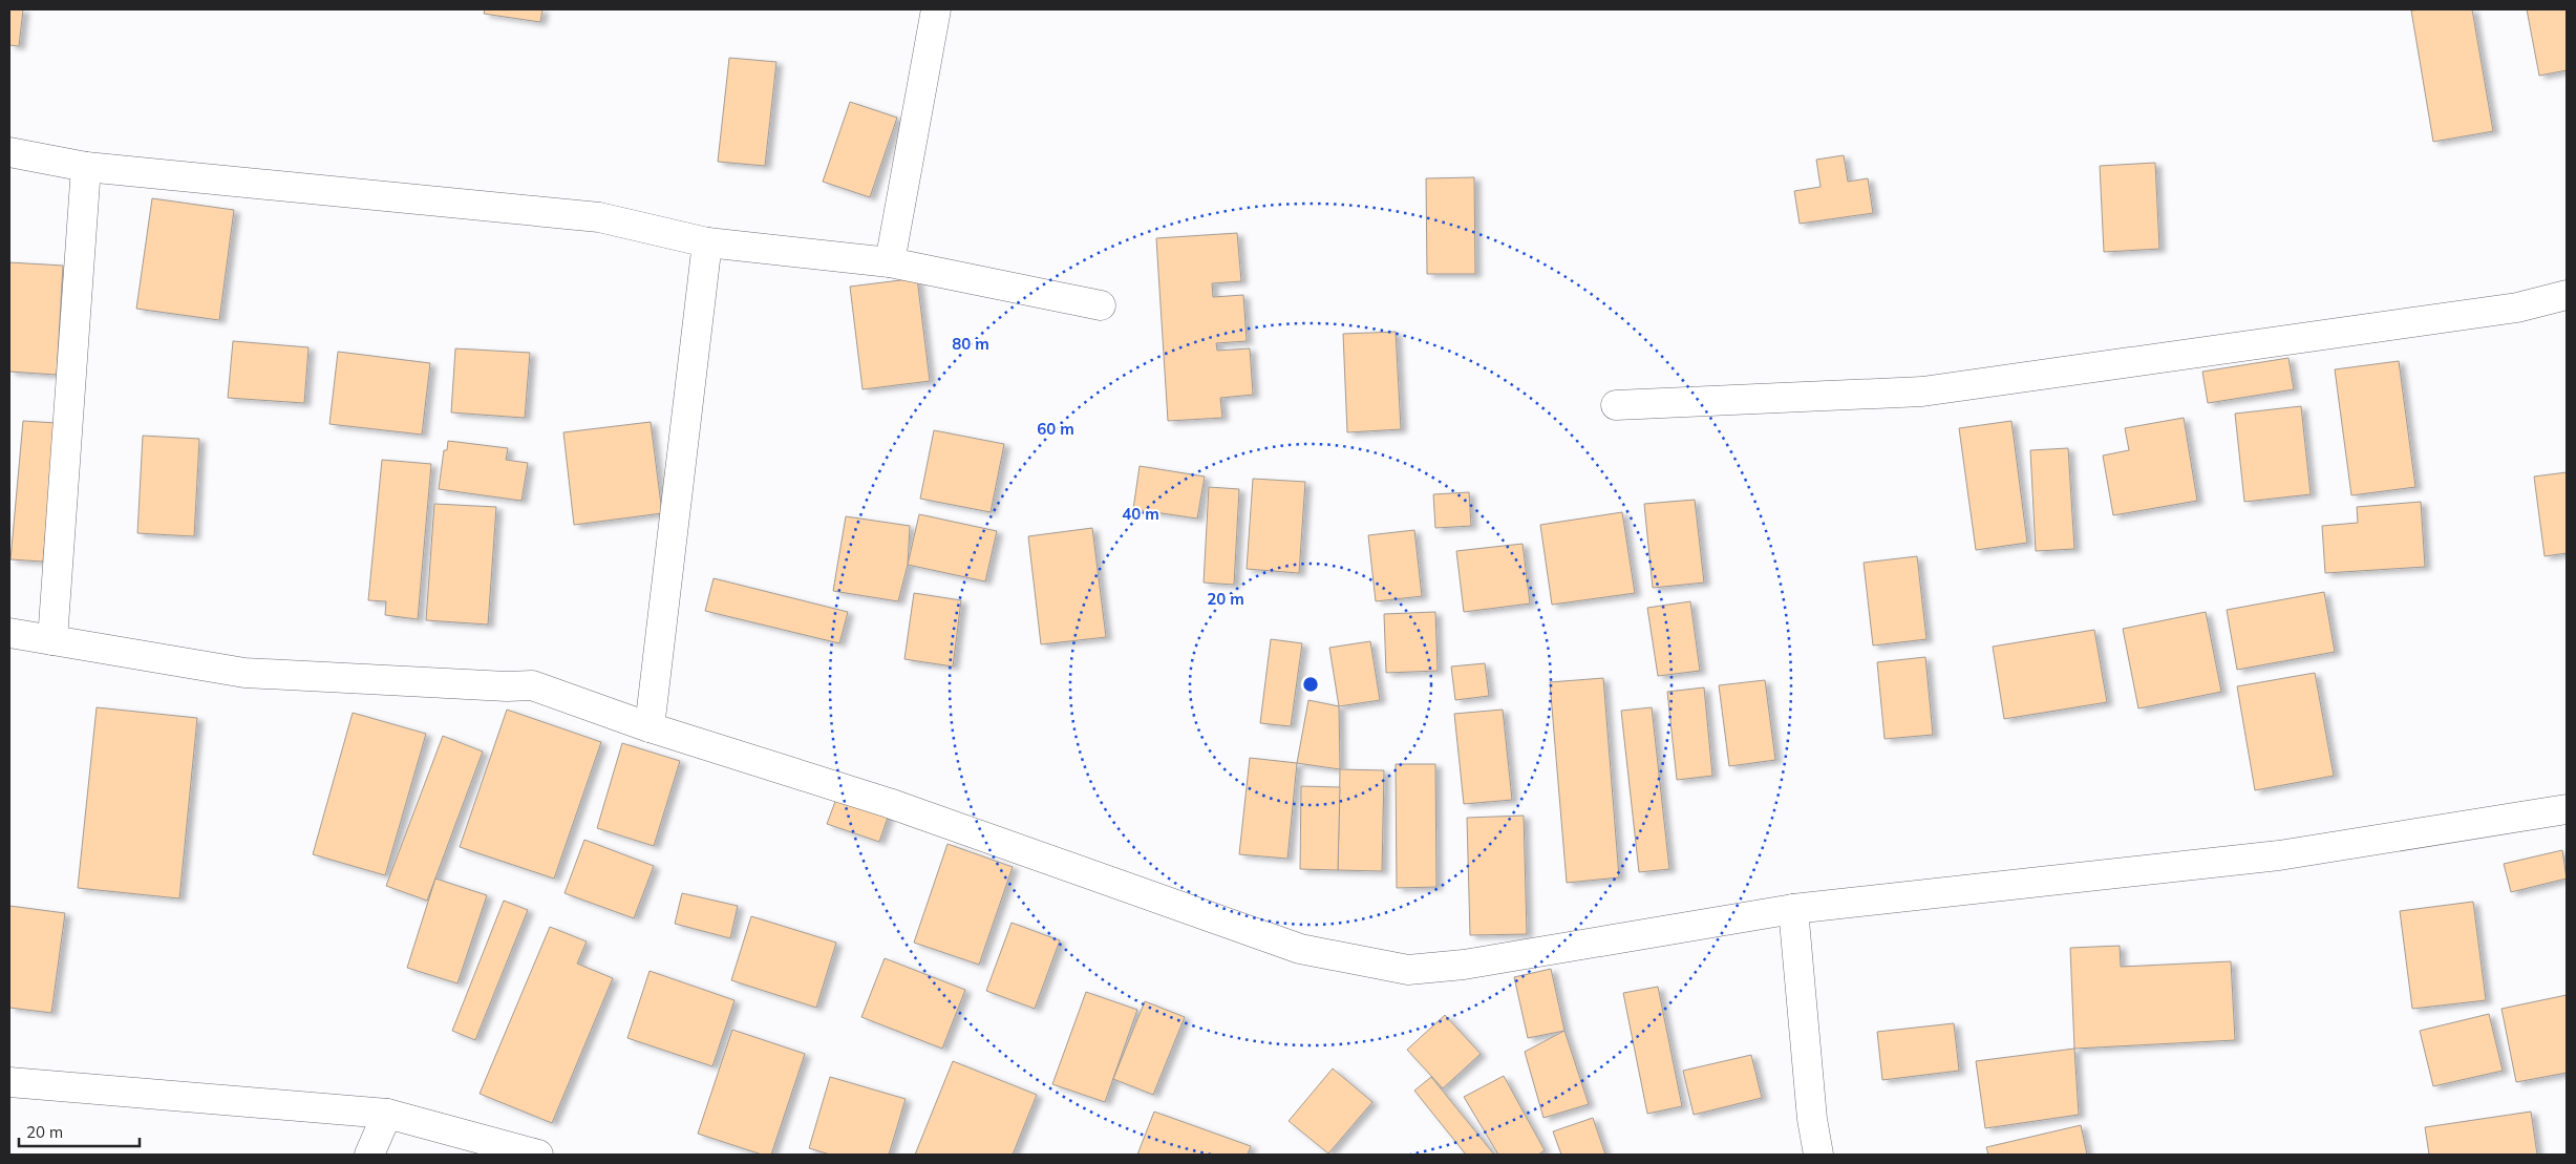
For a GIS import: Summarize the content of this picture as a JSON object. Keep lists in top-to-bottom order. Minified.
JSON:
{"scale_bar":"20 m","rings":["80 m","60 m","40 m","20 m"]}
